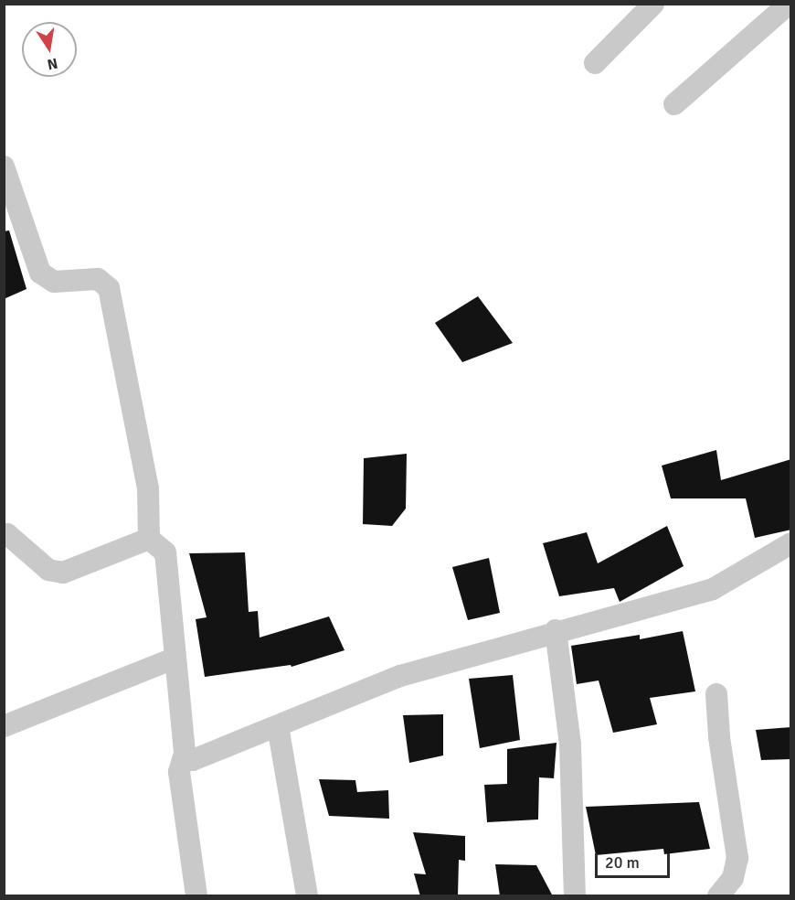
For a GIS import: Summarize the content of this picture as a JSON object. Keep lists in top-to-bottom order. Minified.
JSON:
{"scale_bar":"20 m","north":"bottom"}
